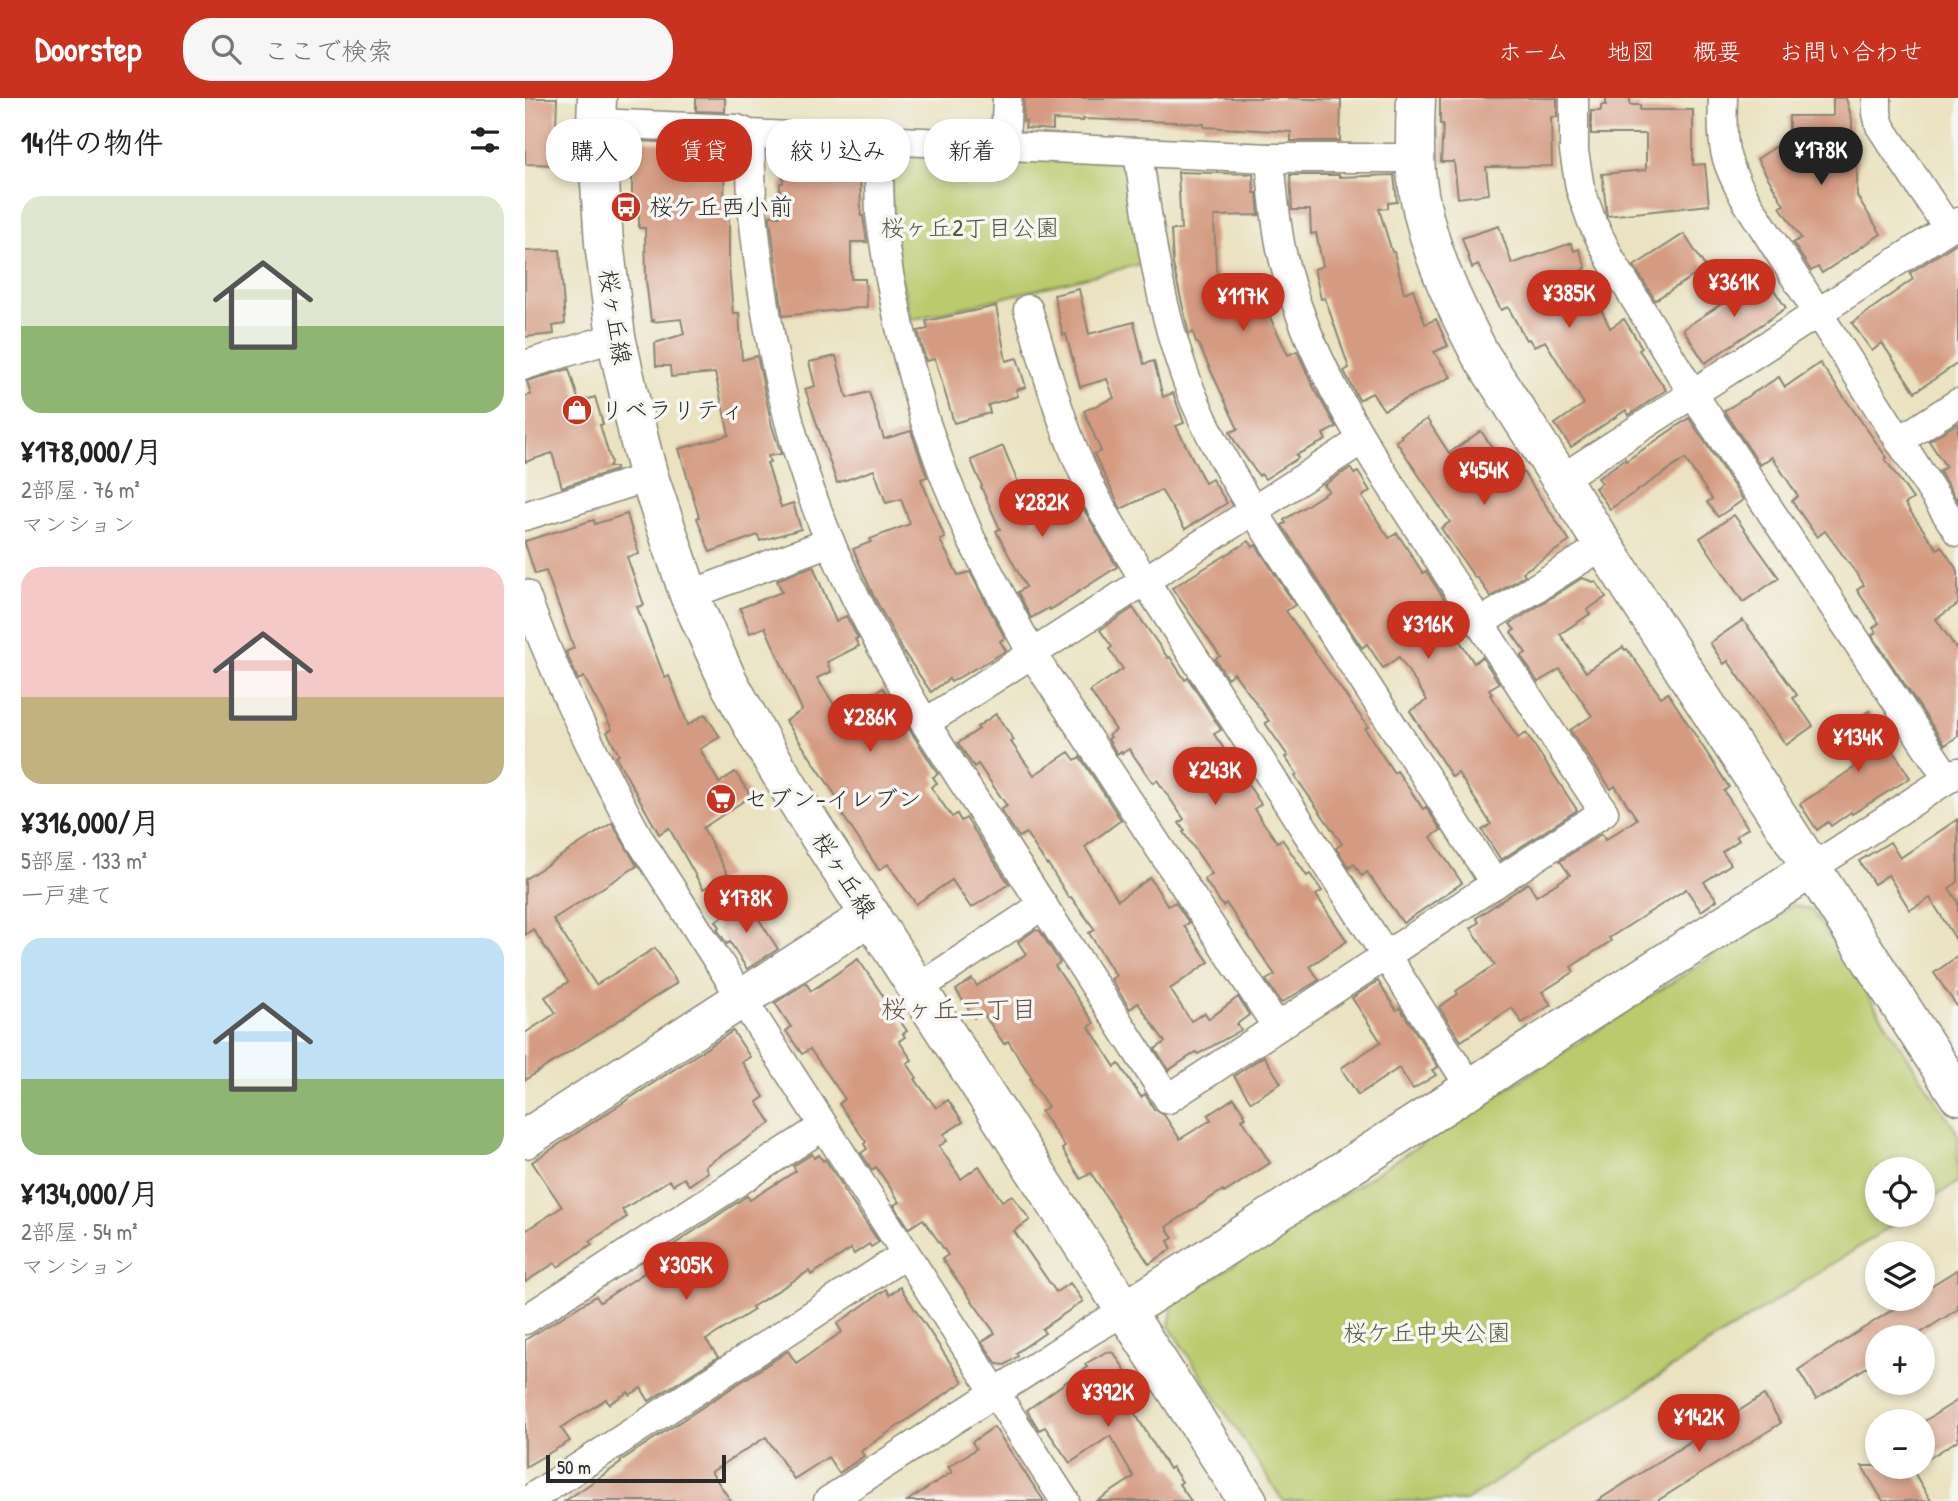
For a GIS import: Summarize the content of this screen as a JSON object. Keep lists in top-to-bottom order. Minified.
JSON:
{"streets":{"street":["桜ヶ丘線"]},"districts":["桜ヶ丘二丁目"],"parks":["桜ヶ丘2丁目公園","桜ケ丘中央公園"],"places":{"bus stop":["桜ケ丘西小前"],"shop":["リベラリティ"],"supermarket":["セブン-イレブン"]},"scale_bar":"50 m","page":{"header":"Doorstep","search":"ここで検索","nav":["ホーム","地図","概要","お問い合わせ"],"heading":"14件の物件","chip":["購入","賃貸","絞り込み","新着"],"price":["¥178K","¥361K","¥385K","¥117K","¥454K","¥282K","¥316K","¥286K","¥134K","¥243K","¥178K","¥305K","¥392K","¥142K"],"list":[{"name":"¥178,000/月","note":"2部屋 · 76 m² · マンション"},{"name":"¥316,000/月","note":"5部屋 · 133 m² · 一戸建て"},{"name":"¥134,000/月","note":"2部屋 · 54 m² · マンション"}],"map_buttons":["+","−"],"scale":"50 m"}}
